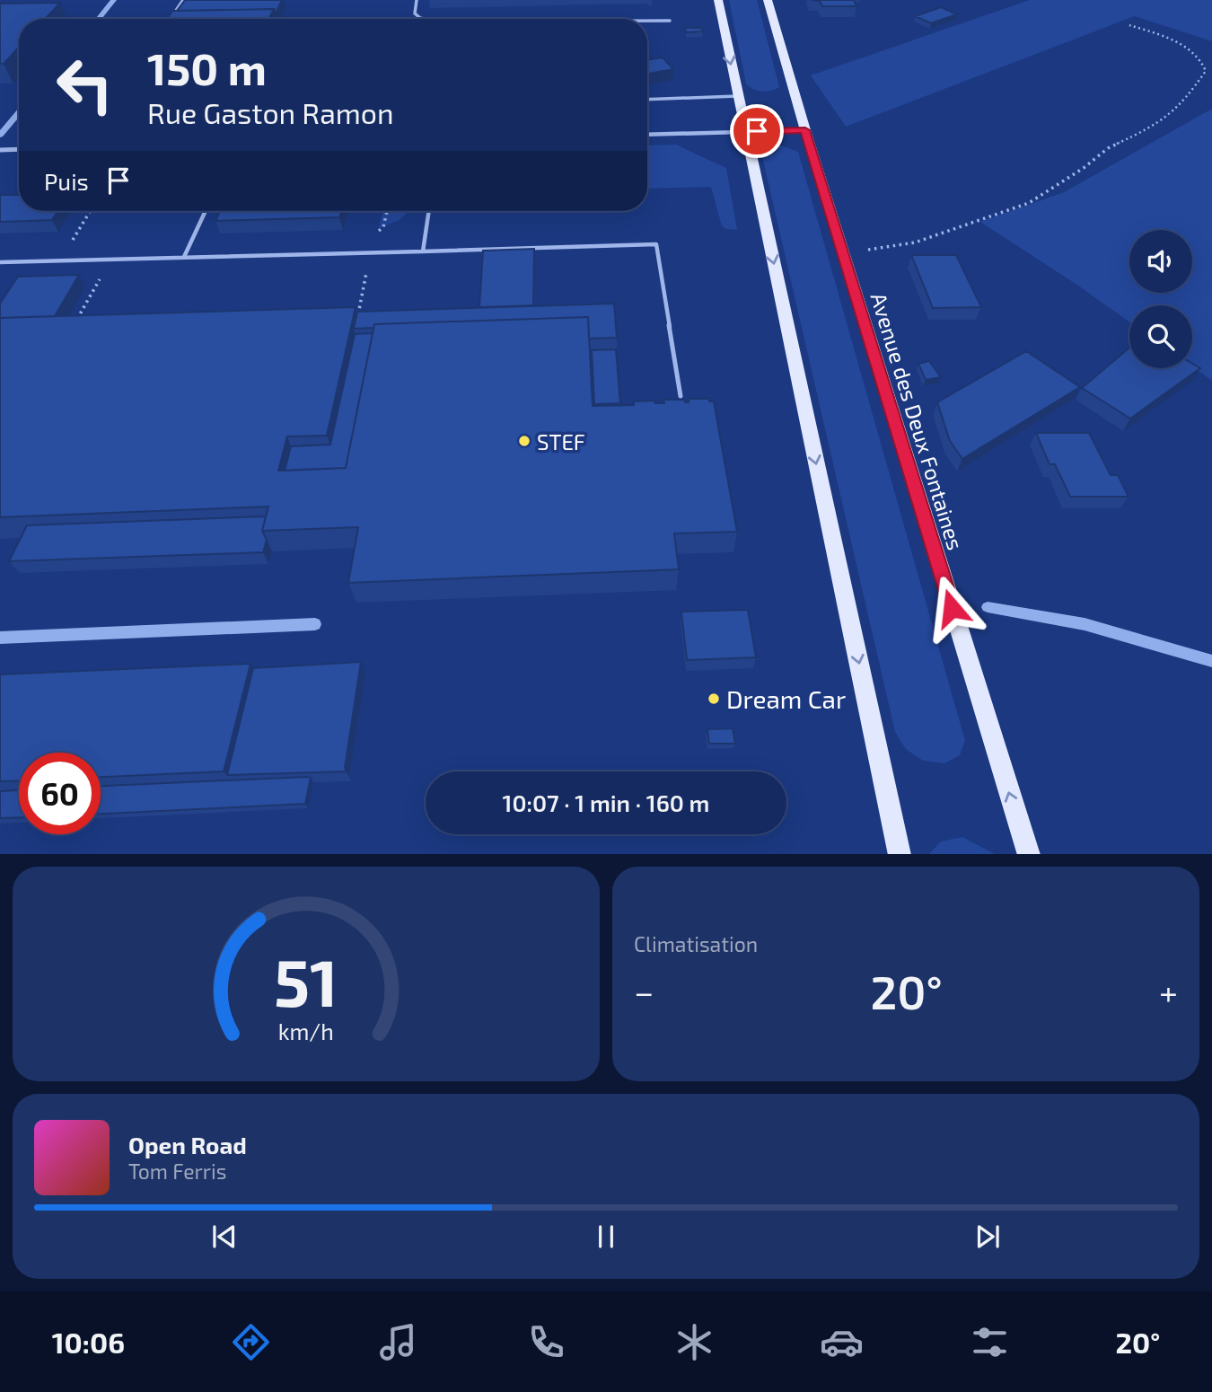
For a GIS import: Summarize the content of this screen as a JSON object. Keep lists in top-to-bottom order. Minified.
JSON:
{"streets":{"main road":["Avenue des Deux Fontaines"]},"places":["STEF","Dream Car"],"page":{"turn":["150 m","Rue Gaston Ramon"],"then":"Puis","limit":"60","trip":"10:07 · 1 min · 160 m","tile":"Climatisation","heat":["−","20°","+"],"song":["Open Road","Tom Ferris"],"tabs":["10:06","20°"],"gauge":["51","km/h"]}}
